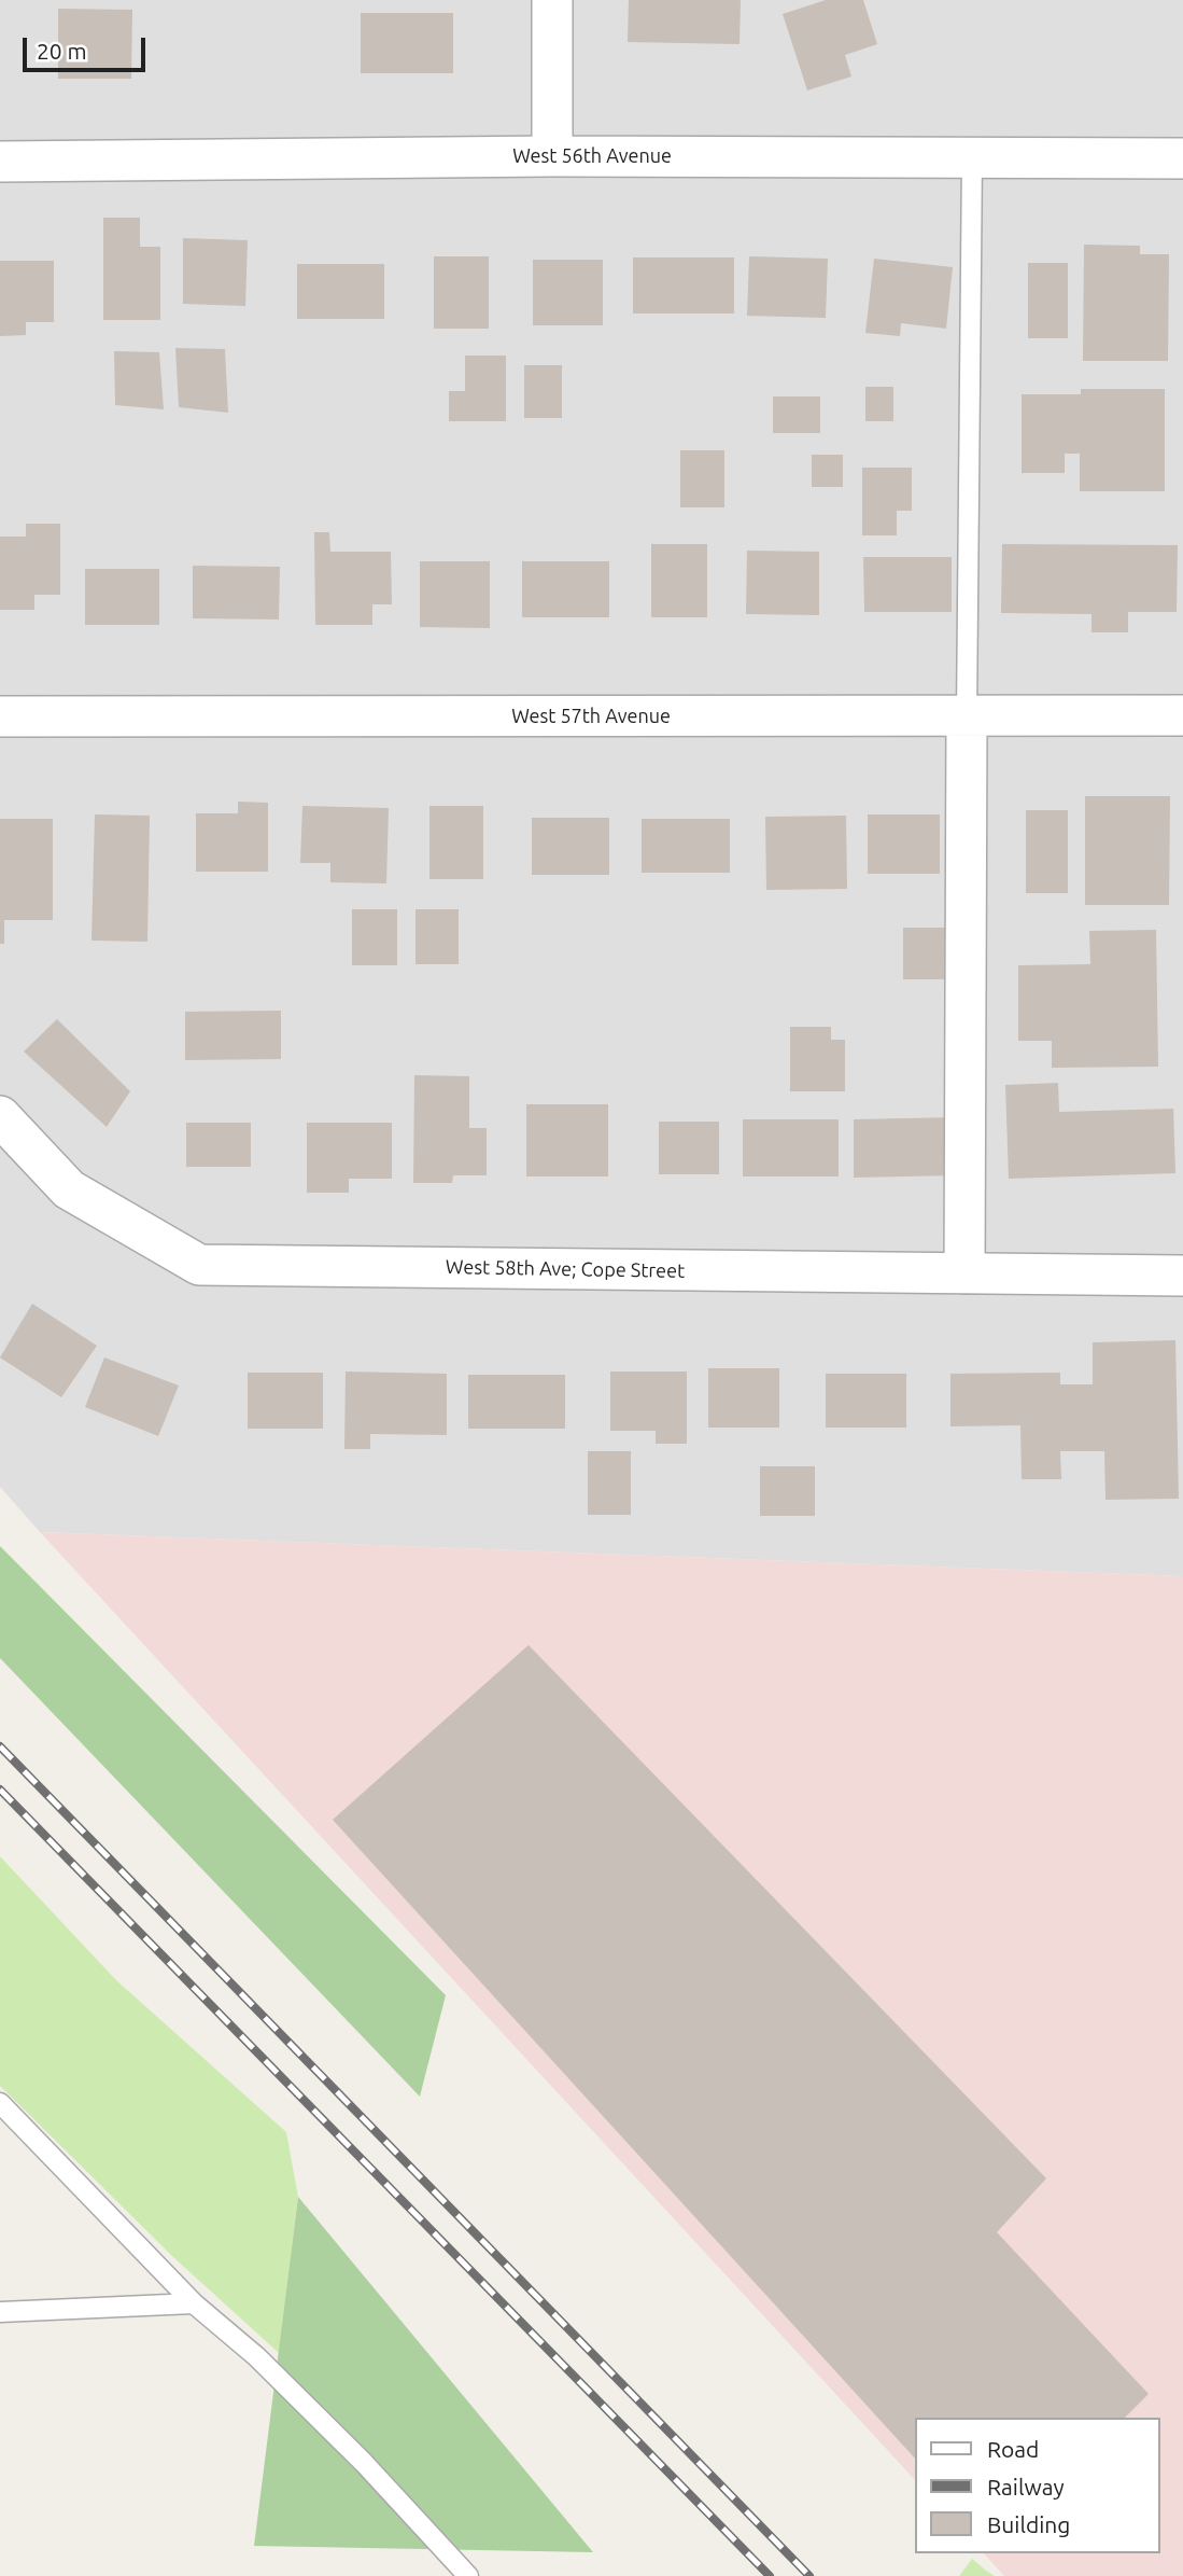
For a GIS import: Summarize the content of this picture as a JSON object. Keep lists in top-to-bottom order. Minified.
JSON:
{"streets":{"street":["West 56th Avenue","West 57th Avenue","West 58th Ave; Cope Street"]},"legend":["Road","Railway","Building"],"scale_bar":"20 m"}
